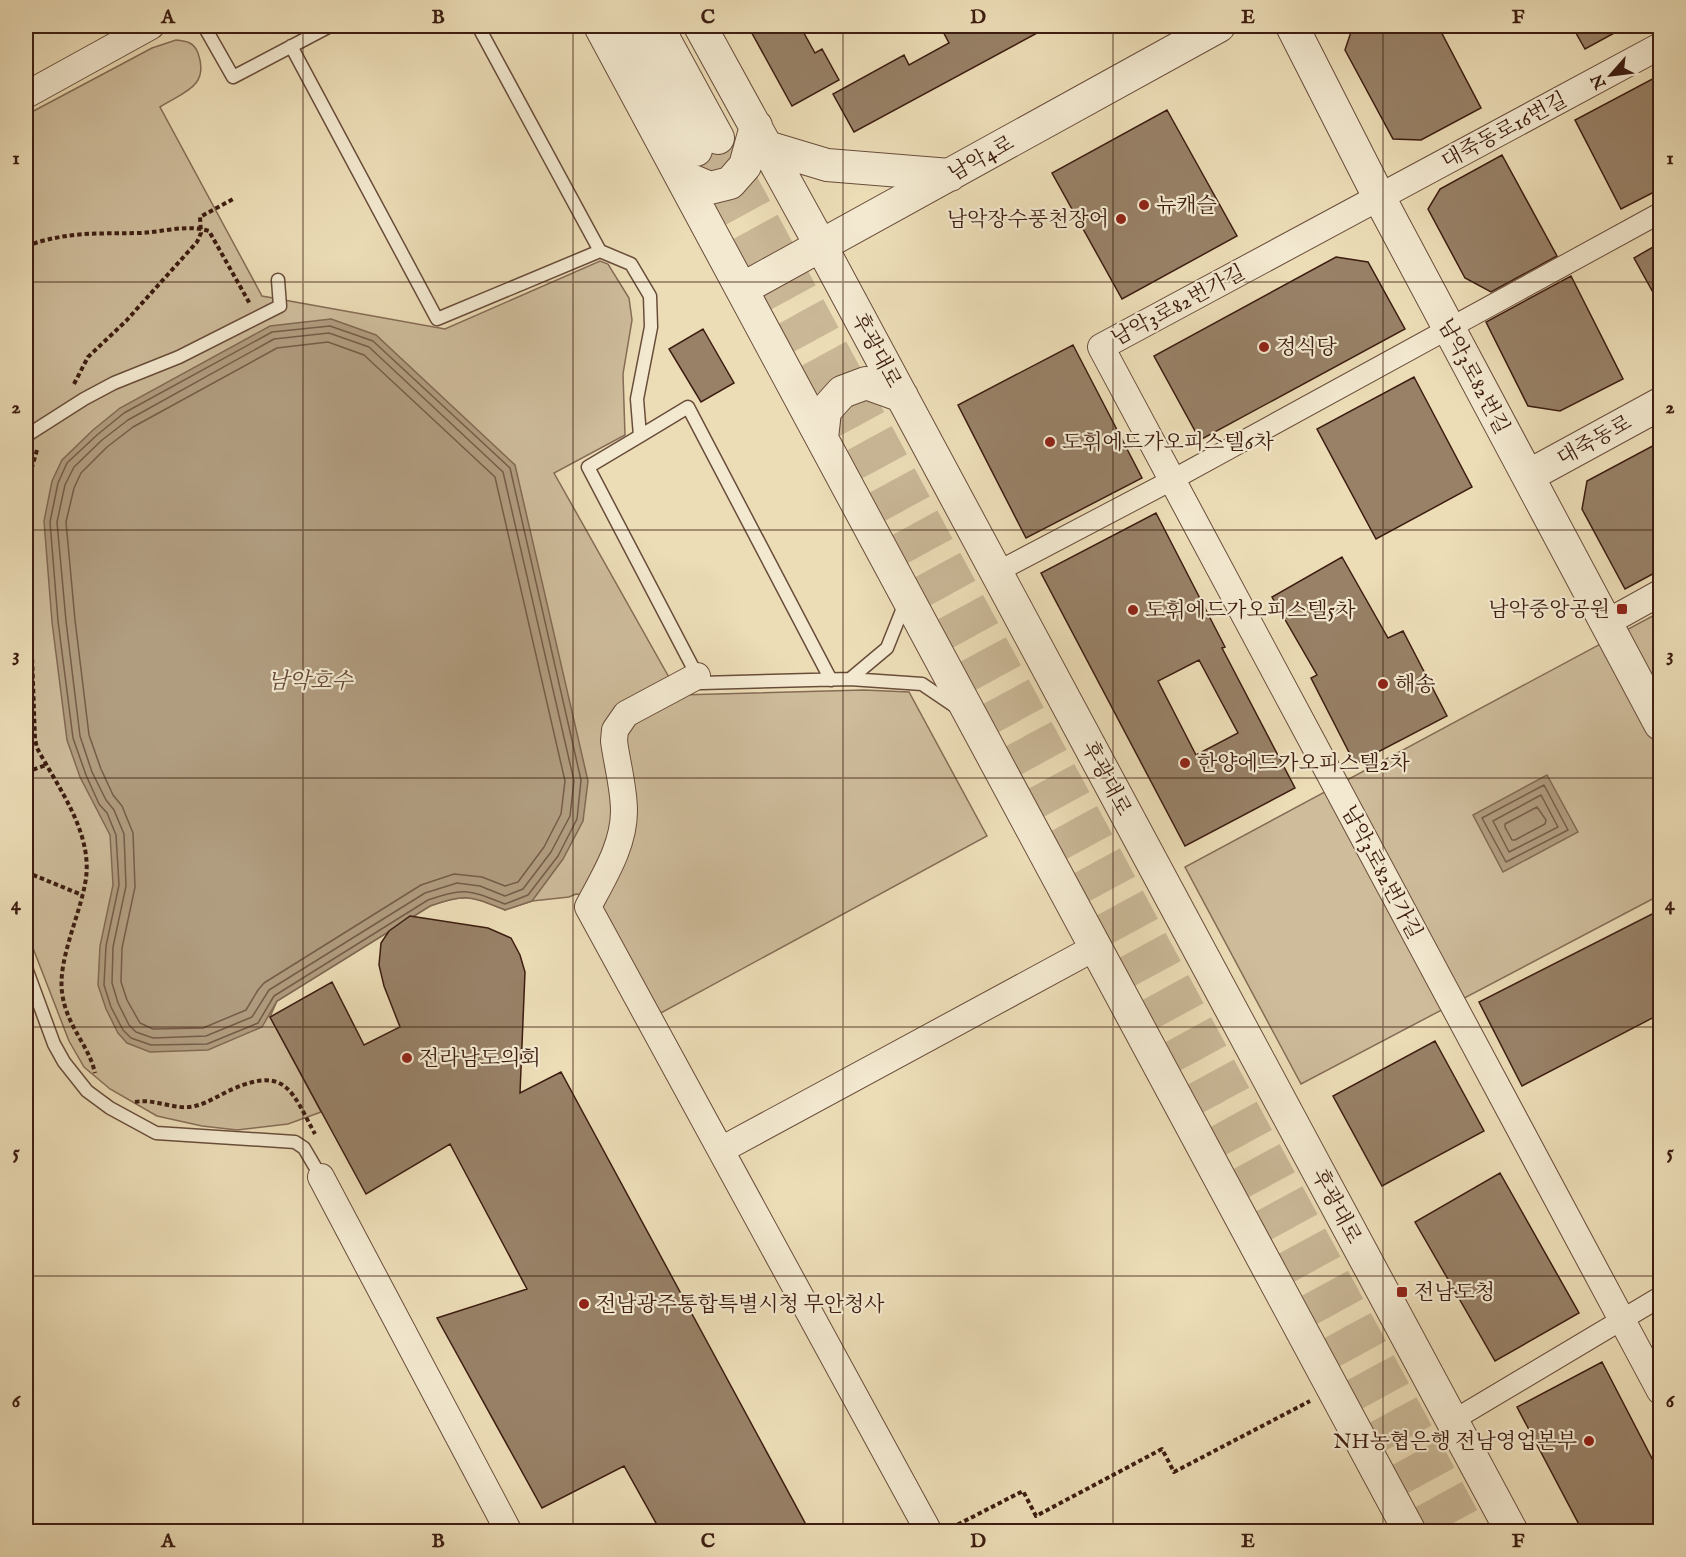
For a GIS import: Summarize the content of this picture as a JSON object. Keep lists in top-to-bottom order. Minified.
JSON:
{"streets":{"street":["대죽동로16번길","남악4로","남악3로82번가길","후광대로","남악3로82번길","대죽동로"]},"crossings":[["대죽동로16번길","남악3로82번가길"],["대죽동로16번길","남악3로82번길"],["남악4로","후광대로"],["남악3로82번가길","남악3로82번길"],["남악3로82번길","대죽동로"]],"water":["남악호수"],"places":{"other":["뉴캐슬","남악장수풍천장어","정식당","도휘에드가오피스텔6차","도휘에드가오피스텔5차","해송","한양에드가오피스텔2차","전라남도의회","전남광주통합특별시청 무안청사","NH농협은행 전남영업본부"],"transit":["남악중앙공원","전남도청"]},"north":"bottom left","grid":{"columns":["A","B","C","D","E","F"],"rows":["1","2","3","4","5","6"]}}
